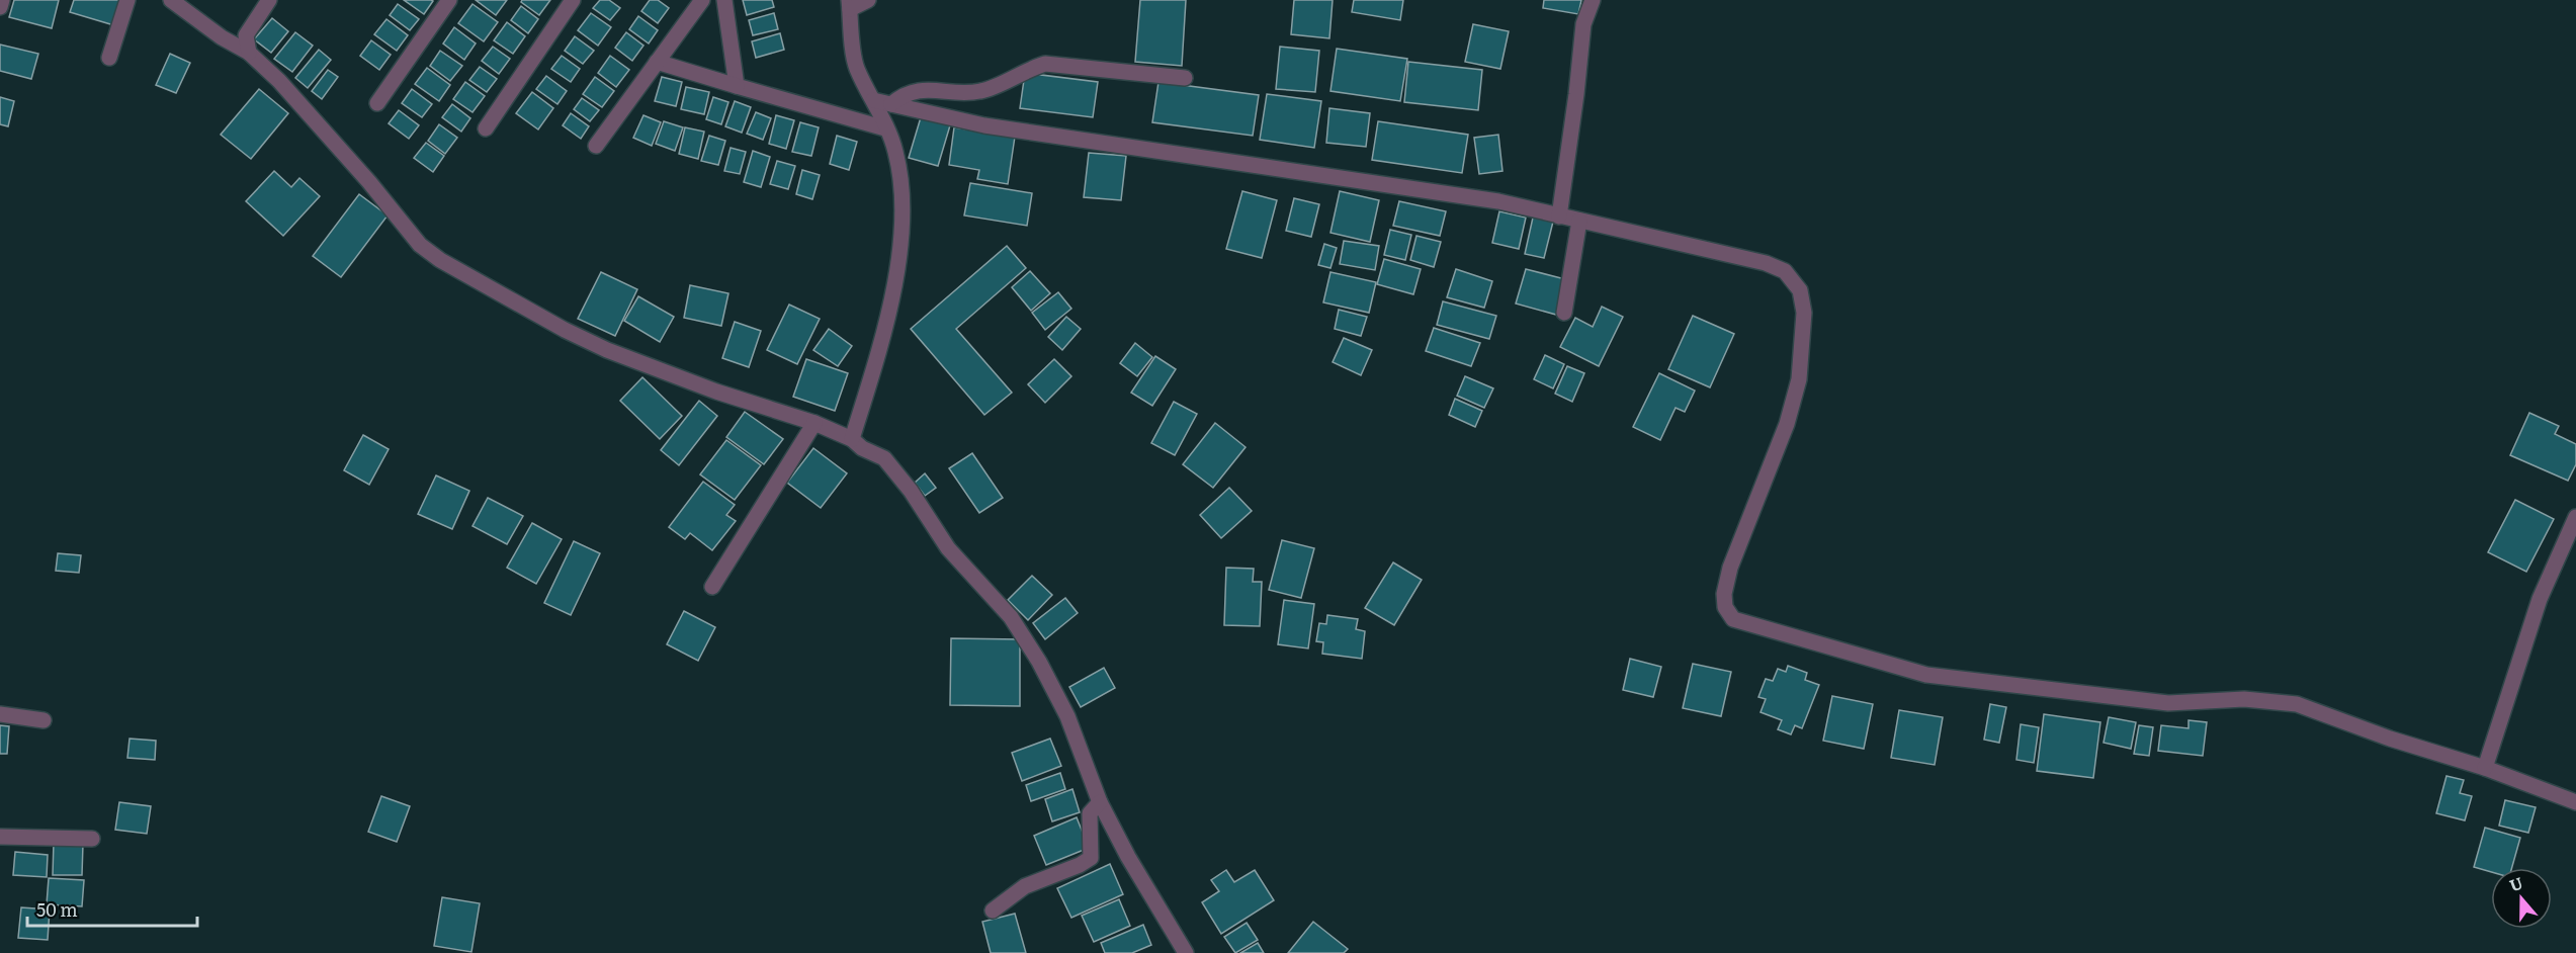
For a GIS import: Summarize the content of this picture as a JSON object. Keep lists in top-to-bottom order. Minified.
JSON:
{"scale_bar":"50 m","north":"top"}
